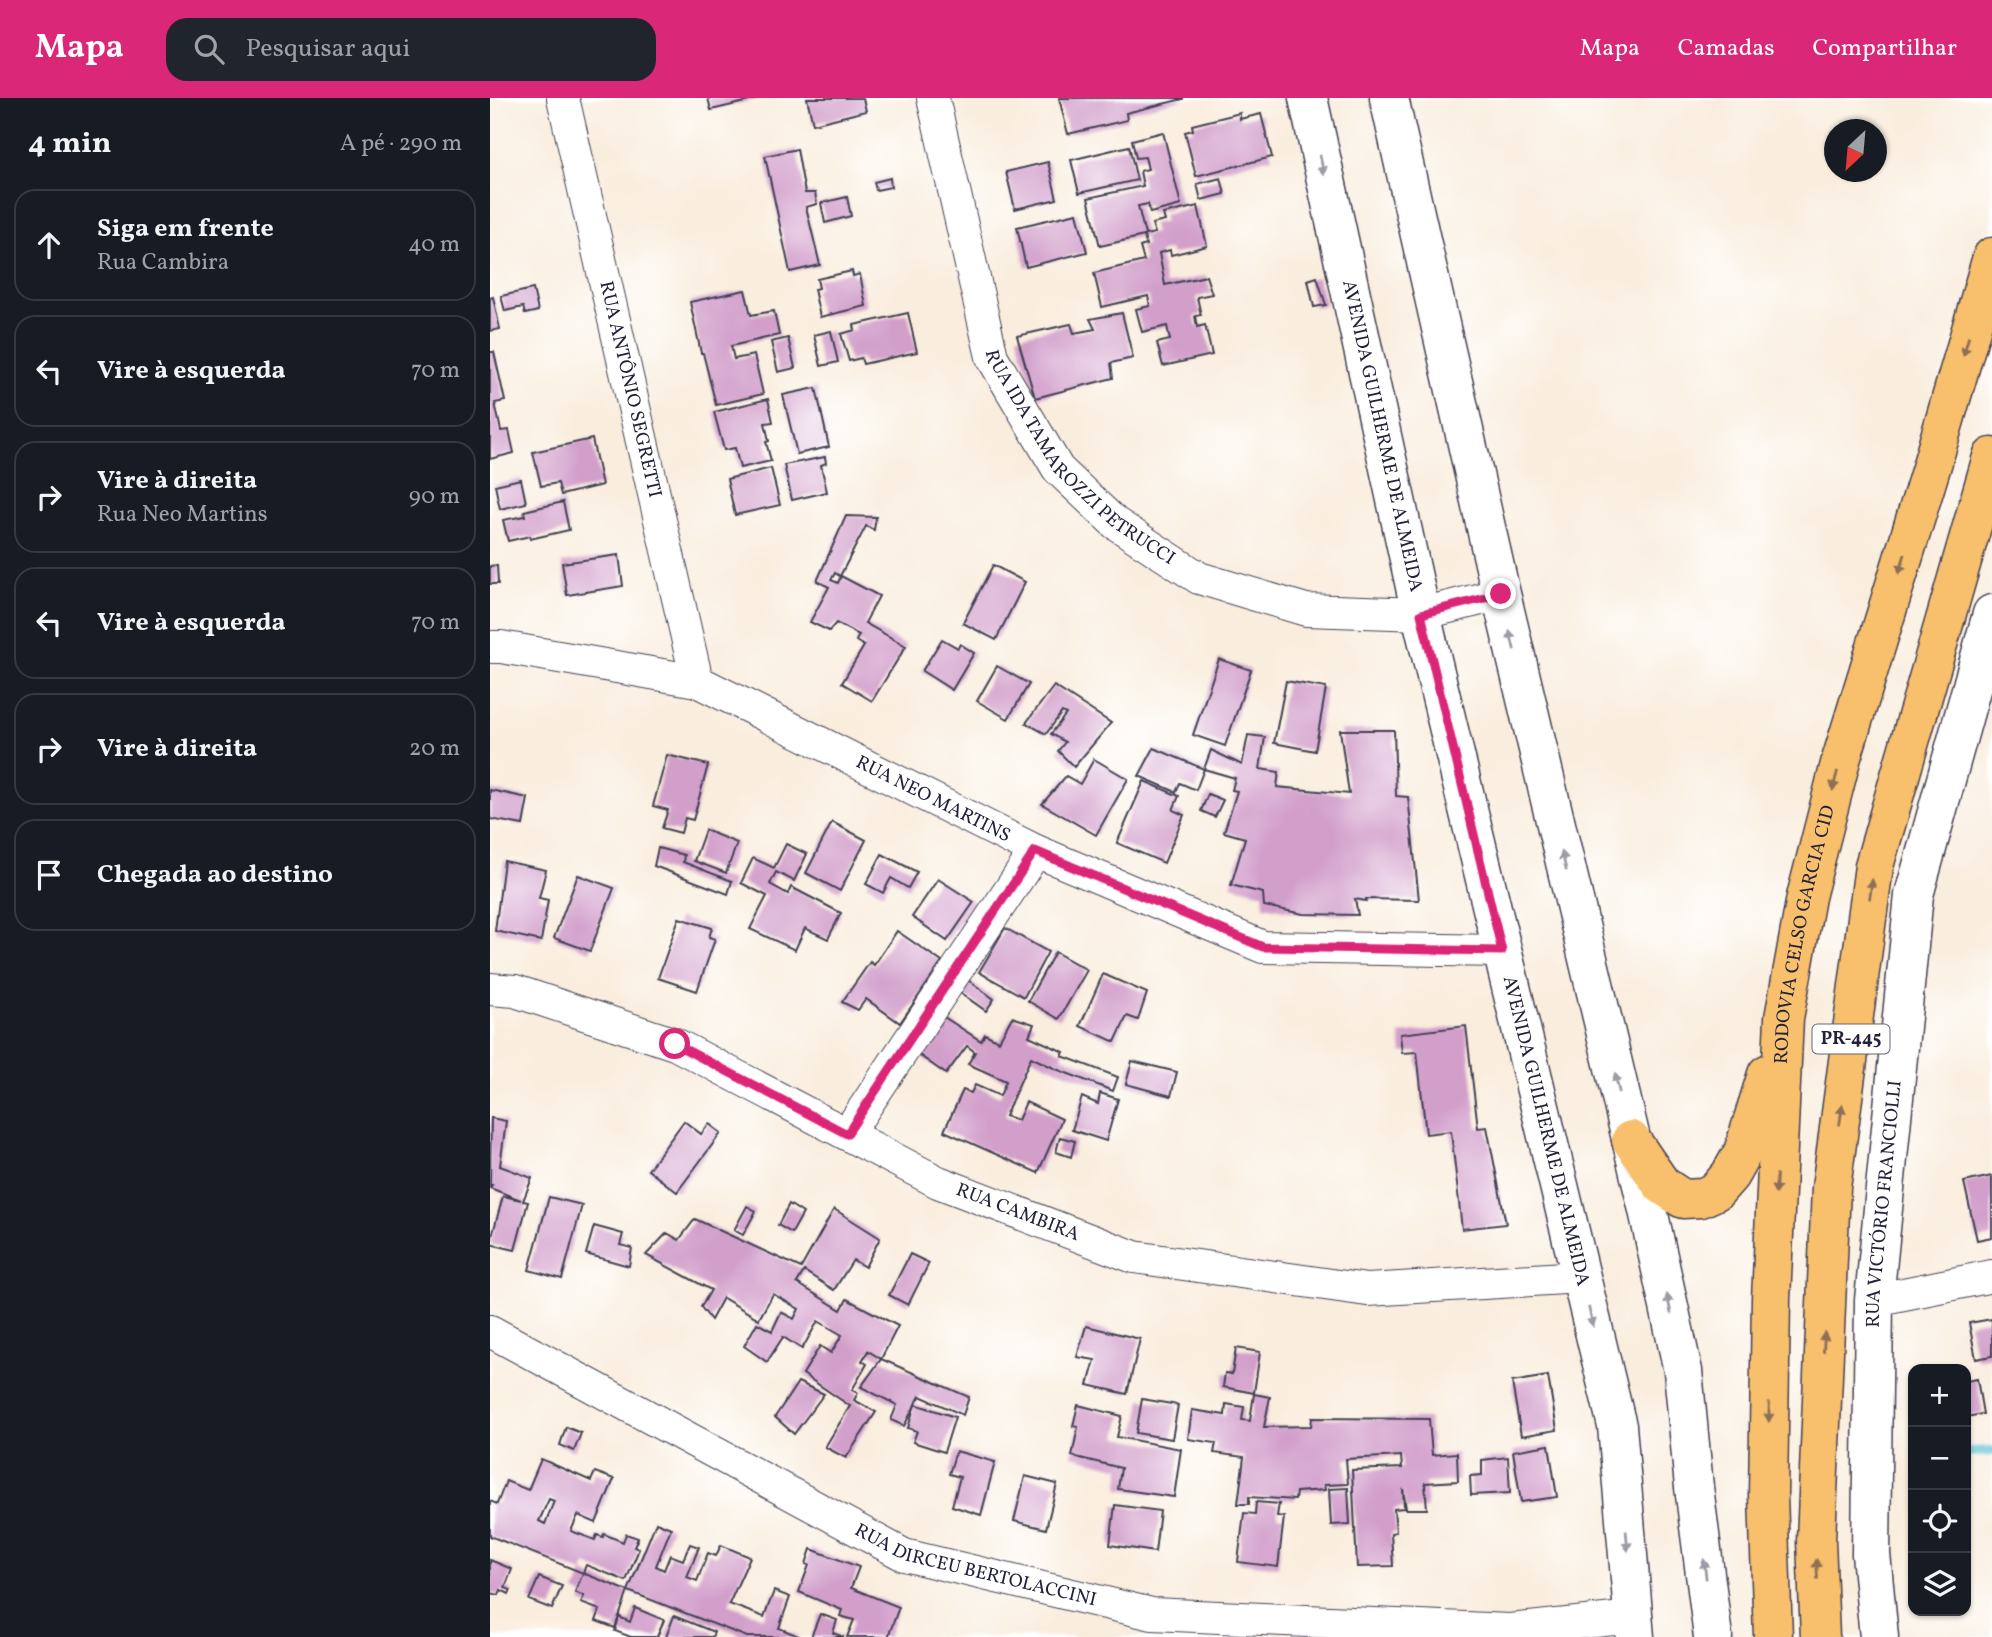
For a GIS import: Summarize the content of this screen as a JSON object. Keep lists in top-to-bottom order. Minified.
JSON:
{"streets":{"highway":["RODOVIA CELSO GARCIA CID","PR-445"],"street":["RUA ANTÔNIO SEGRETTI","AVENIDA GUILHERME DE ALMEIDA","RUA IDA TAMAROZZI PETRUCCI","RUA NEO MARTINS","RUA VICTÓRIO FRANCIOLLI","RUA CAMBIRA","RUA DIRCEU BERTOLACCINI"]},"crossings":[["RUA ANTÔNIO SEGRETTI","RUA NEO MARTINS"],["AVENIDA GUILHERME DE ALMEIDA","RUA IDA TAMAROZZI PETRUCCI"],["AVENIDA GUILHERME DE ALMEIDA","RUA NEO MARTINS"],["AVENIDA GUILHERME DE ALMEIDA","RUA CAMBIRA"],["AVENIDA GUILHERME DE ALMEIDA","RUA DIRCEU BERTOLACCINI"]],"north":"bottom left","page":{"header":"Mapa","search":"Pesquisar aqui","nav":["Mapa","Camadas","Compartilhar"],"heading":["4 min","A pé · 290 m"],"list":[["Siga em frente","Rua Cambira","40 m"],["Vire à esquerda","70 m"],["Vire à direita","Rua Neo Martins","90 m"],["Vire à esquerda","70 m"],["Vire à direita","20 m"],"Chegada ao destino"],"map_buttons":["+","−"]}}
